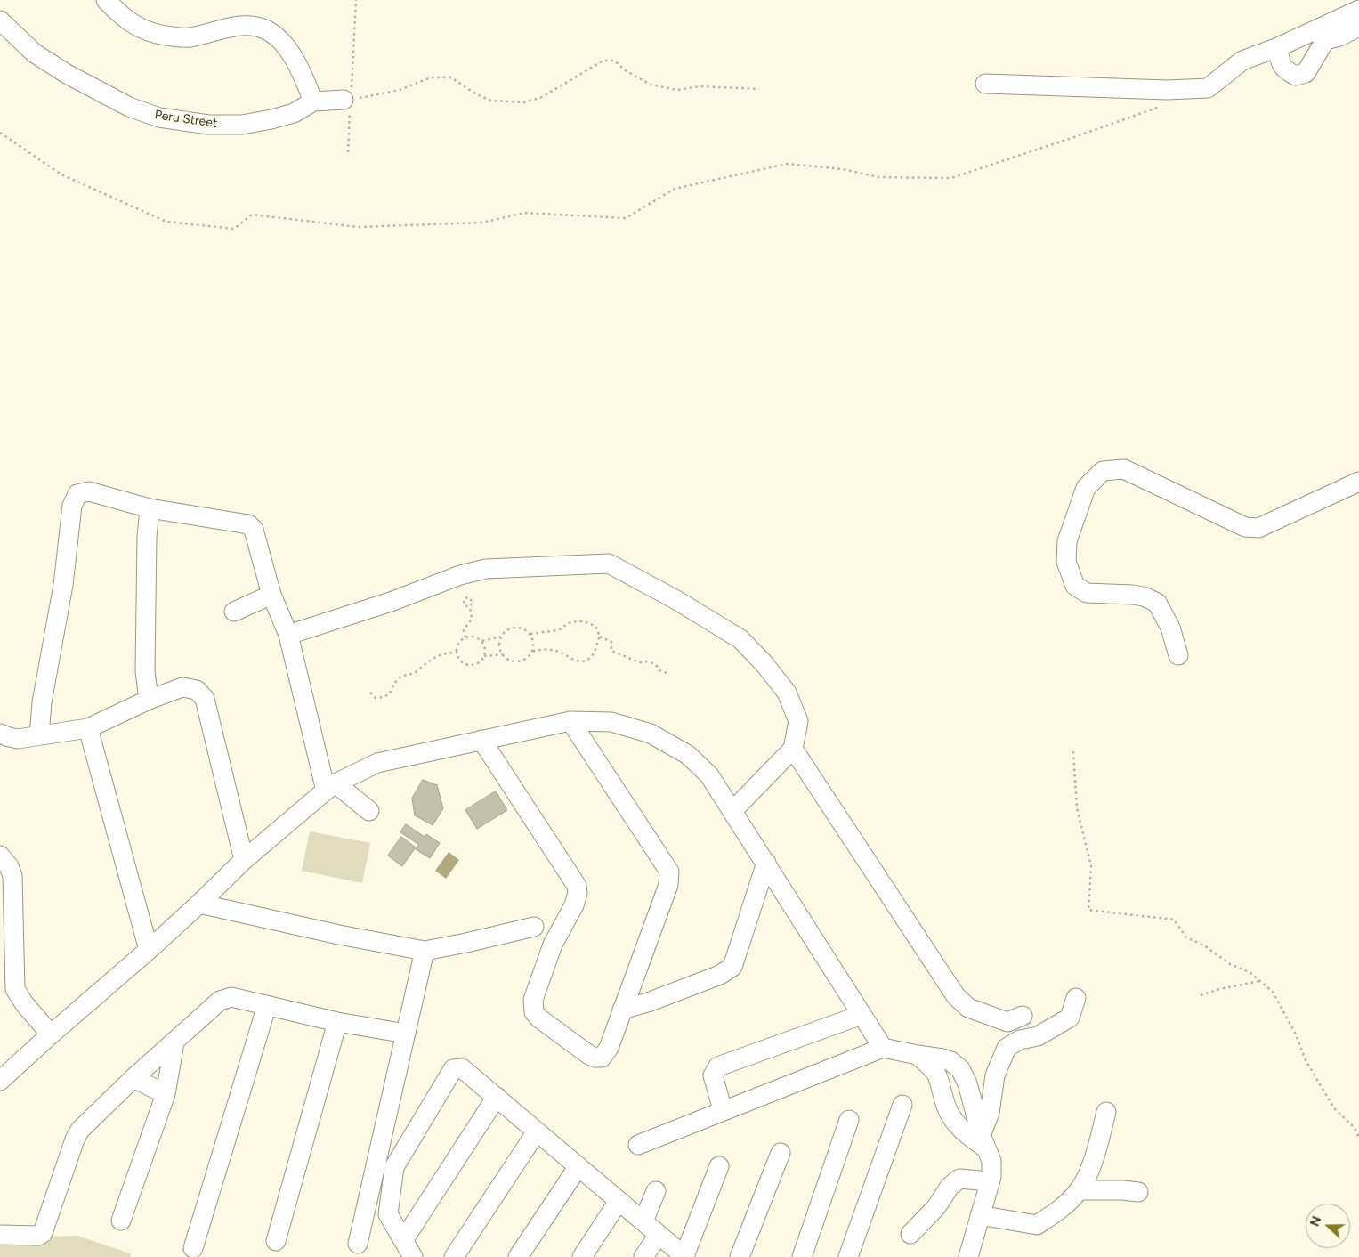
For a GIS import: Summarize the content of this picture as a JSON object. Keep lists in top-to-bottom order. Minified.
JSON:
{"streets":{"street":["Peru Street"]},"north":"left"}
